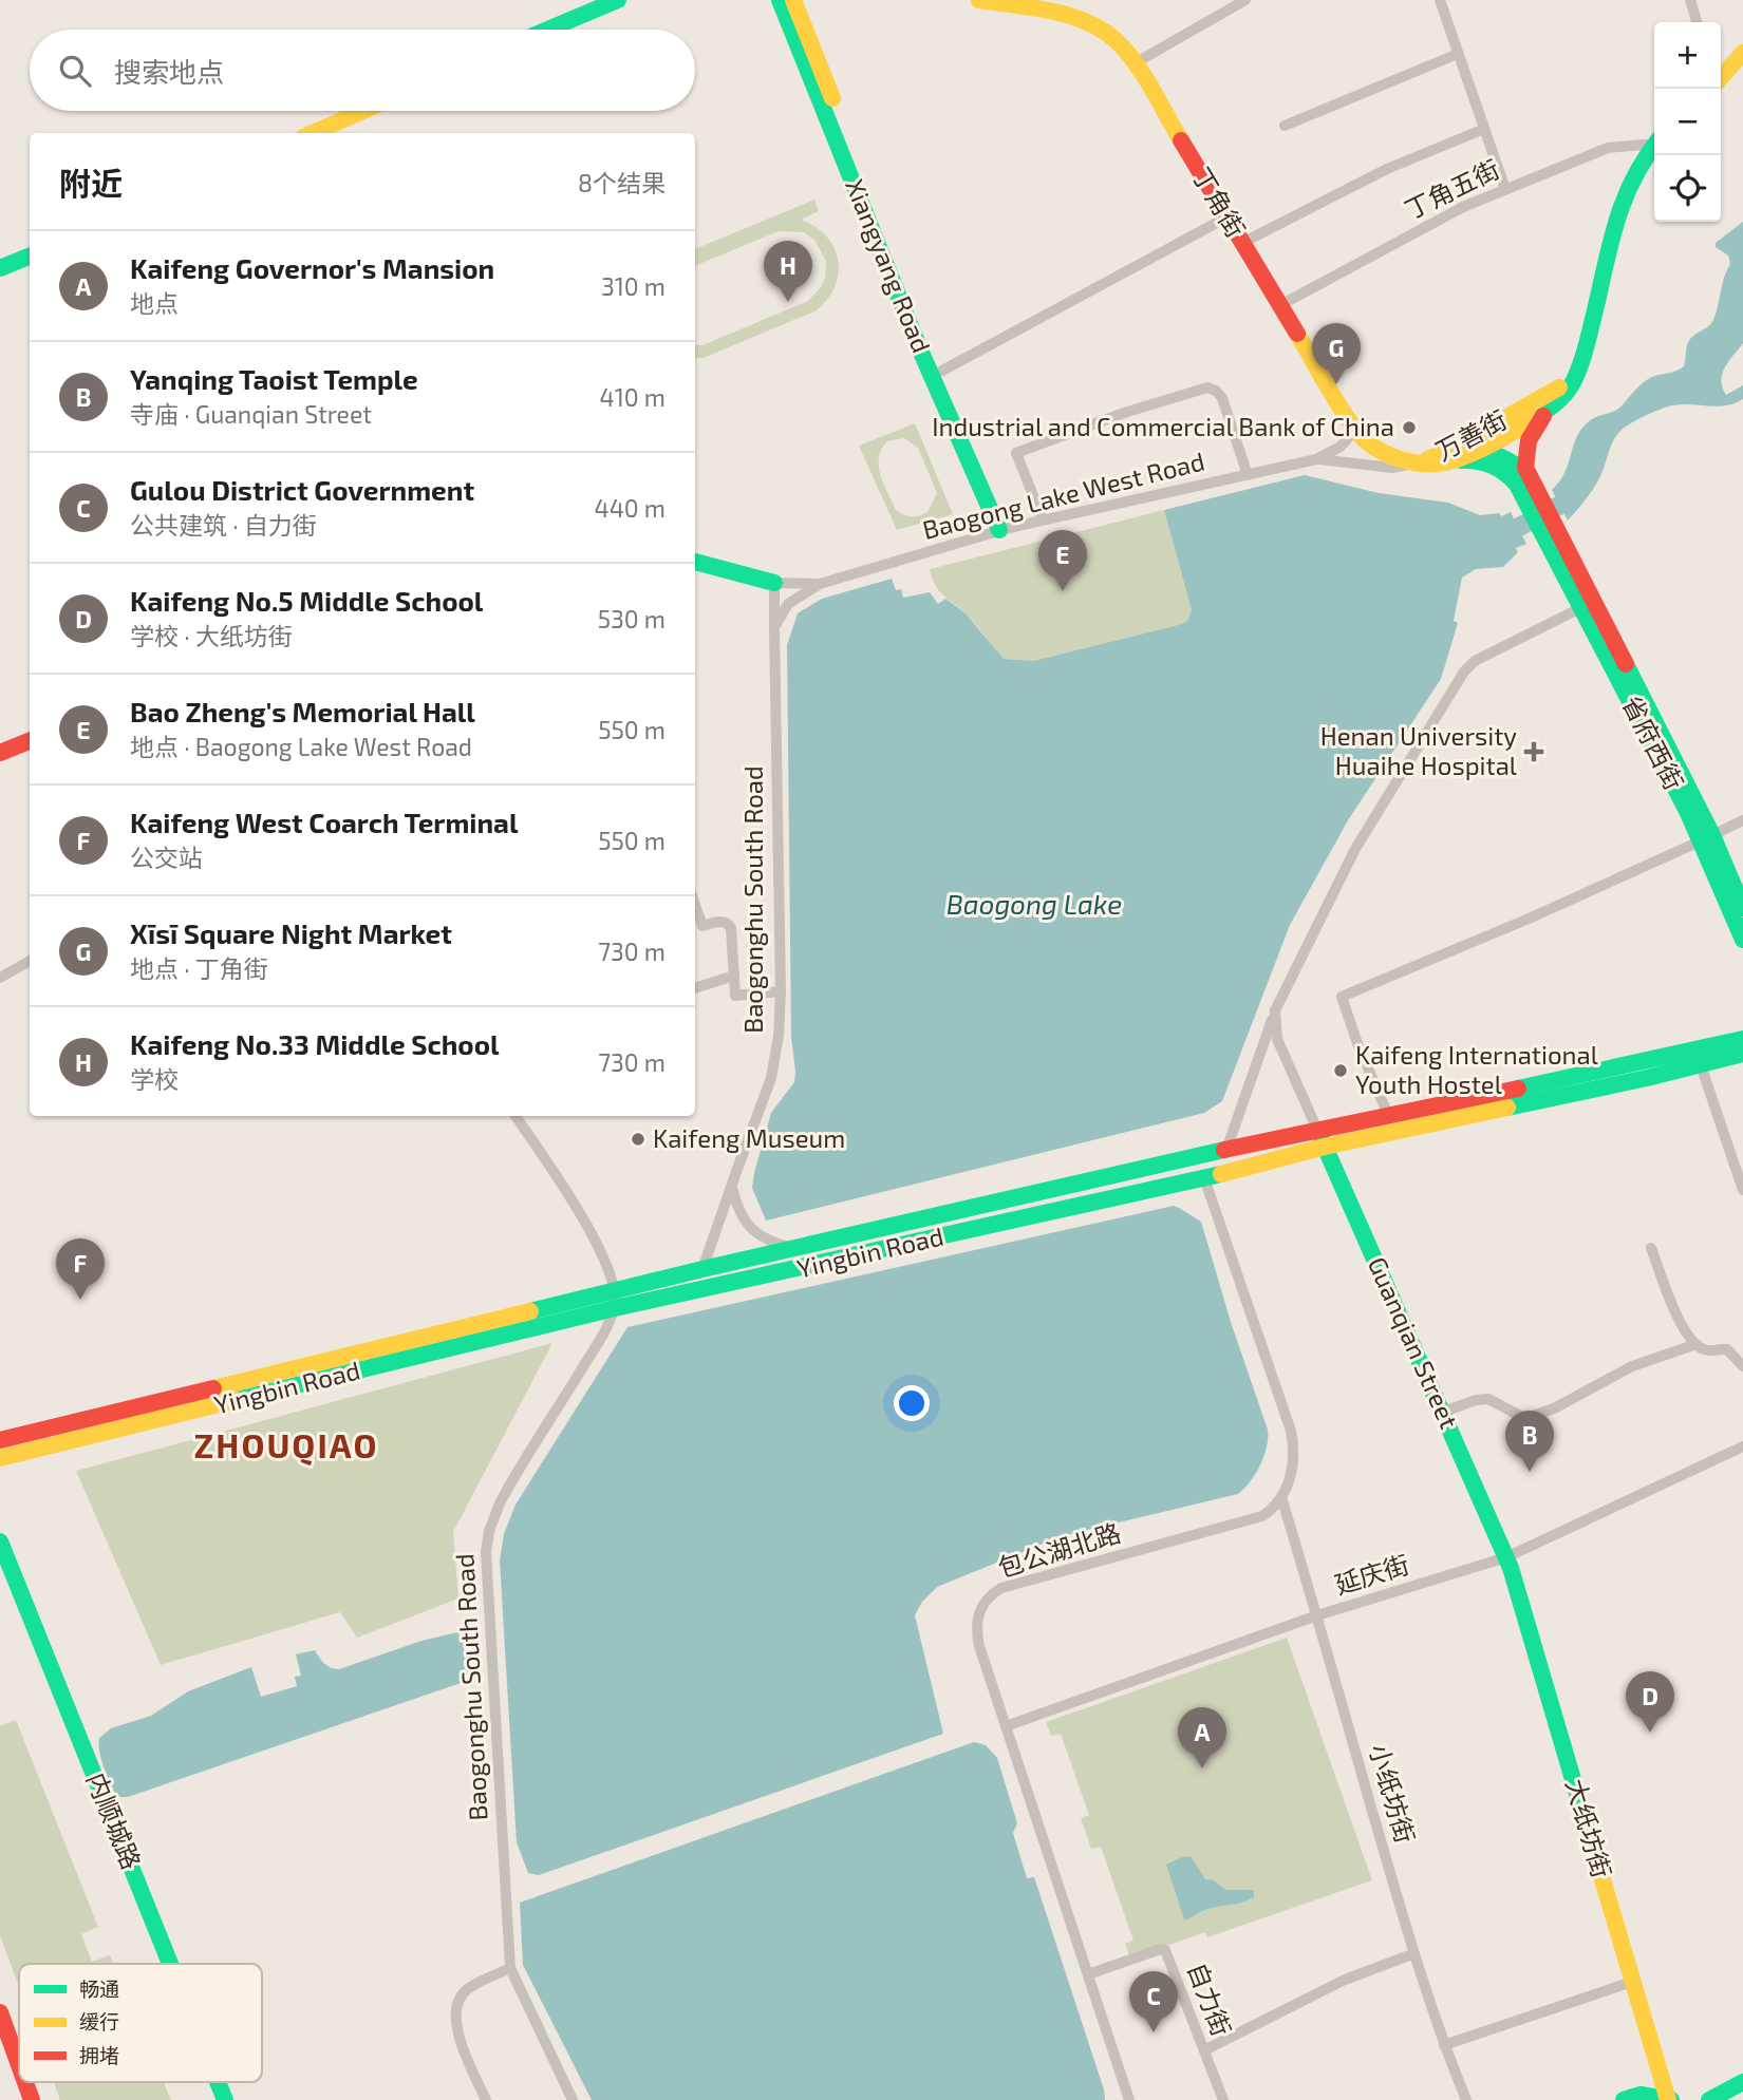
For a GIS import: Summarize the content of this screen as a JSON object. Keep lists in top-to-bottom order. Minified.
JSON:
{"streets":{"street":["丁角五街","丁角街","Xiangyang Road","万善街","Baogong Lake West Road","省府西街","Baogonghu South Road","Yingbin Road","Guanqian Street","包公湖北路","延庆街","小纸坊街","内顺城路","大纸坊街","自力街"]},"crossings":[["丁角五街","丁角街"],["丁角街","万善街"],["丁角街","Baogong Lake West Road"],["Xiangyang Road","Baogong Lake West Road"],["Baogong Lake West Road","Baogonghu South Road"],["Baogonghu South Road","Yingbin Road"],["Yingbin Road","Guanqian Street"],["Guanqian Street","延庆街"],["Guanqian Street","大纸坊街"],["包公湖北路","延庆街"],["包公湖北路","小纸坊街"],["包公湖北路","自力街"],["延庆街","小纸坊街"],["延庆街","大纸坊街"]],"districts":["ZHOUQIAO"],"water":["Baogong Lake"],"places":{"other":["Industrial and Commercial Bank of China","Kaifeng International Youth Hostel","Kaifeng Museum"],"health":["Henan University Huaihe Hospital"]},"legend":["畅通","缓行","拥堵"],"page":{"map_buttons":["+","−"],"search":"搜索地点","heading":["附近","8个结果"],"list":[{"mark":"A","name":"Kaifeng Governor's Mansion","note":"地点","value":"310 m"},{"mark":"B","name":"Yanqing Taoist Temple","note":"寺庙 · Guanqian Street","value":"410 m"},{"mark":"C","name":"Gulou District Government","note":"公共建筑 · 自力街","value":"440 m"},{"mark":"D","name":"Kaifeng No.5 Middle School","note":"学校 · 大纸坊街","value":"530 m"},{"mark":"E","name":"Bao Zheng's Memorial Hall","note":"地点 · Baogong Lake West Road","value":"550 m"},{"mark":"F","name":"Kaifeng West Coarch Terminal","note":"公交站","value":"550 m"},{"mark":"G","name":"Xīsī Square Night Market","note":"地点 · 丁角街","value":"730 m"},{"mark":"H","name":"Kaifeng No.33 Middle School","note":"学校","value":"730 m"}],"pins":["H","G","E","F","B","D","A","C"]}}
